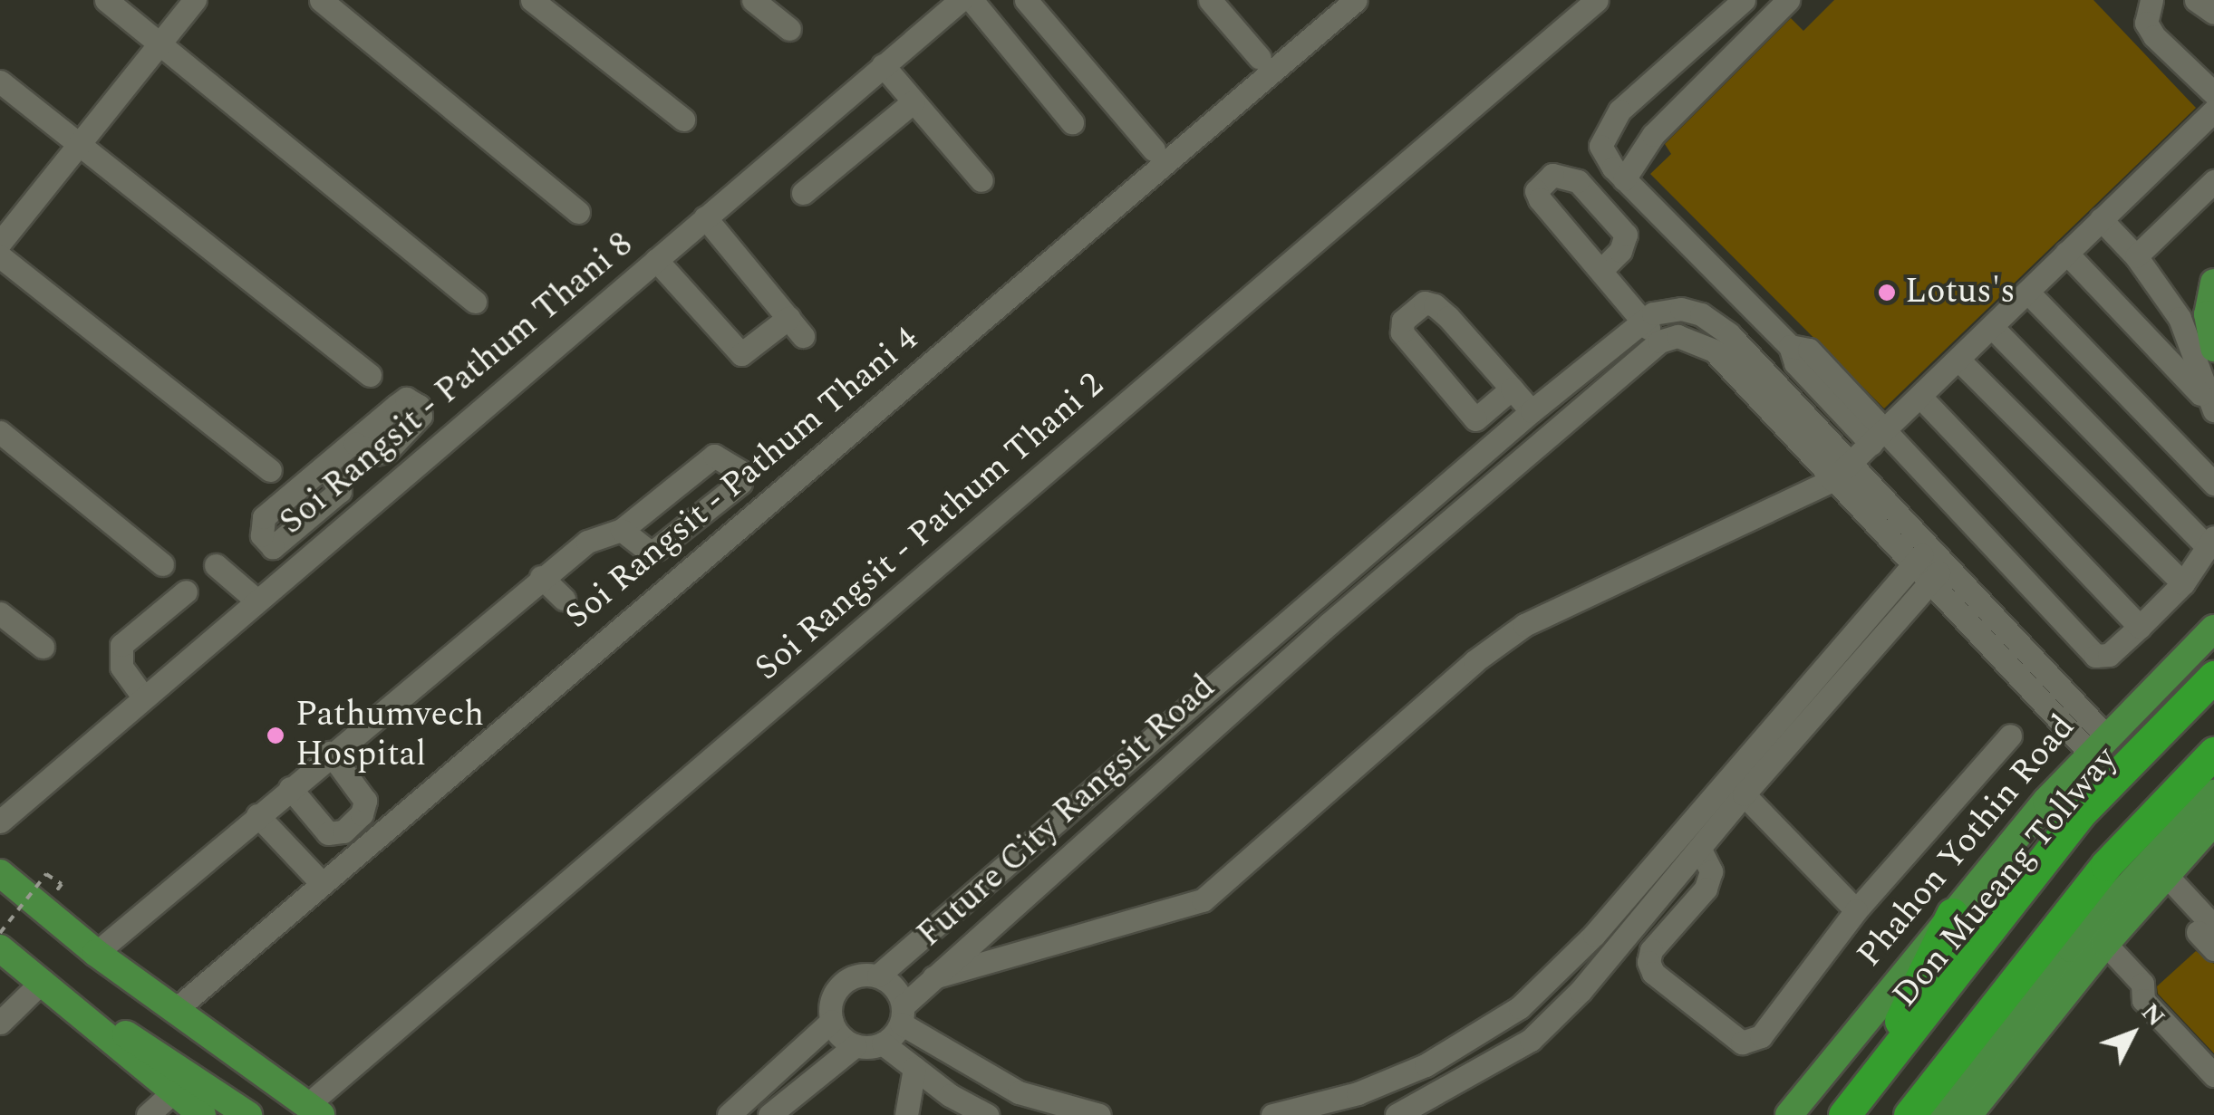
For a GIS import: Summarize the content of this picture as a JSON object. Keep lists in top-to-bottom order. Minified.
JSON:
{"streets":{"highway":["Phahon Yothin Road","Don Mueang Tollway"],"street":["Soi Rangsit - Pathum Thani 8","Soi Rangsit - Pathum Thani 4","Soi Rangsit - Pathum Thani 2","Future City Rangsit Road"]},"crossings":[["Future City Rangsit Road","Phahon Yothin Road"]],"places":["Lotus's","Pathumvech Hospital"],"north":"top right"}
